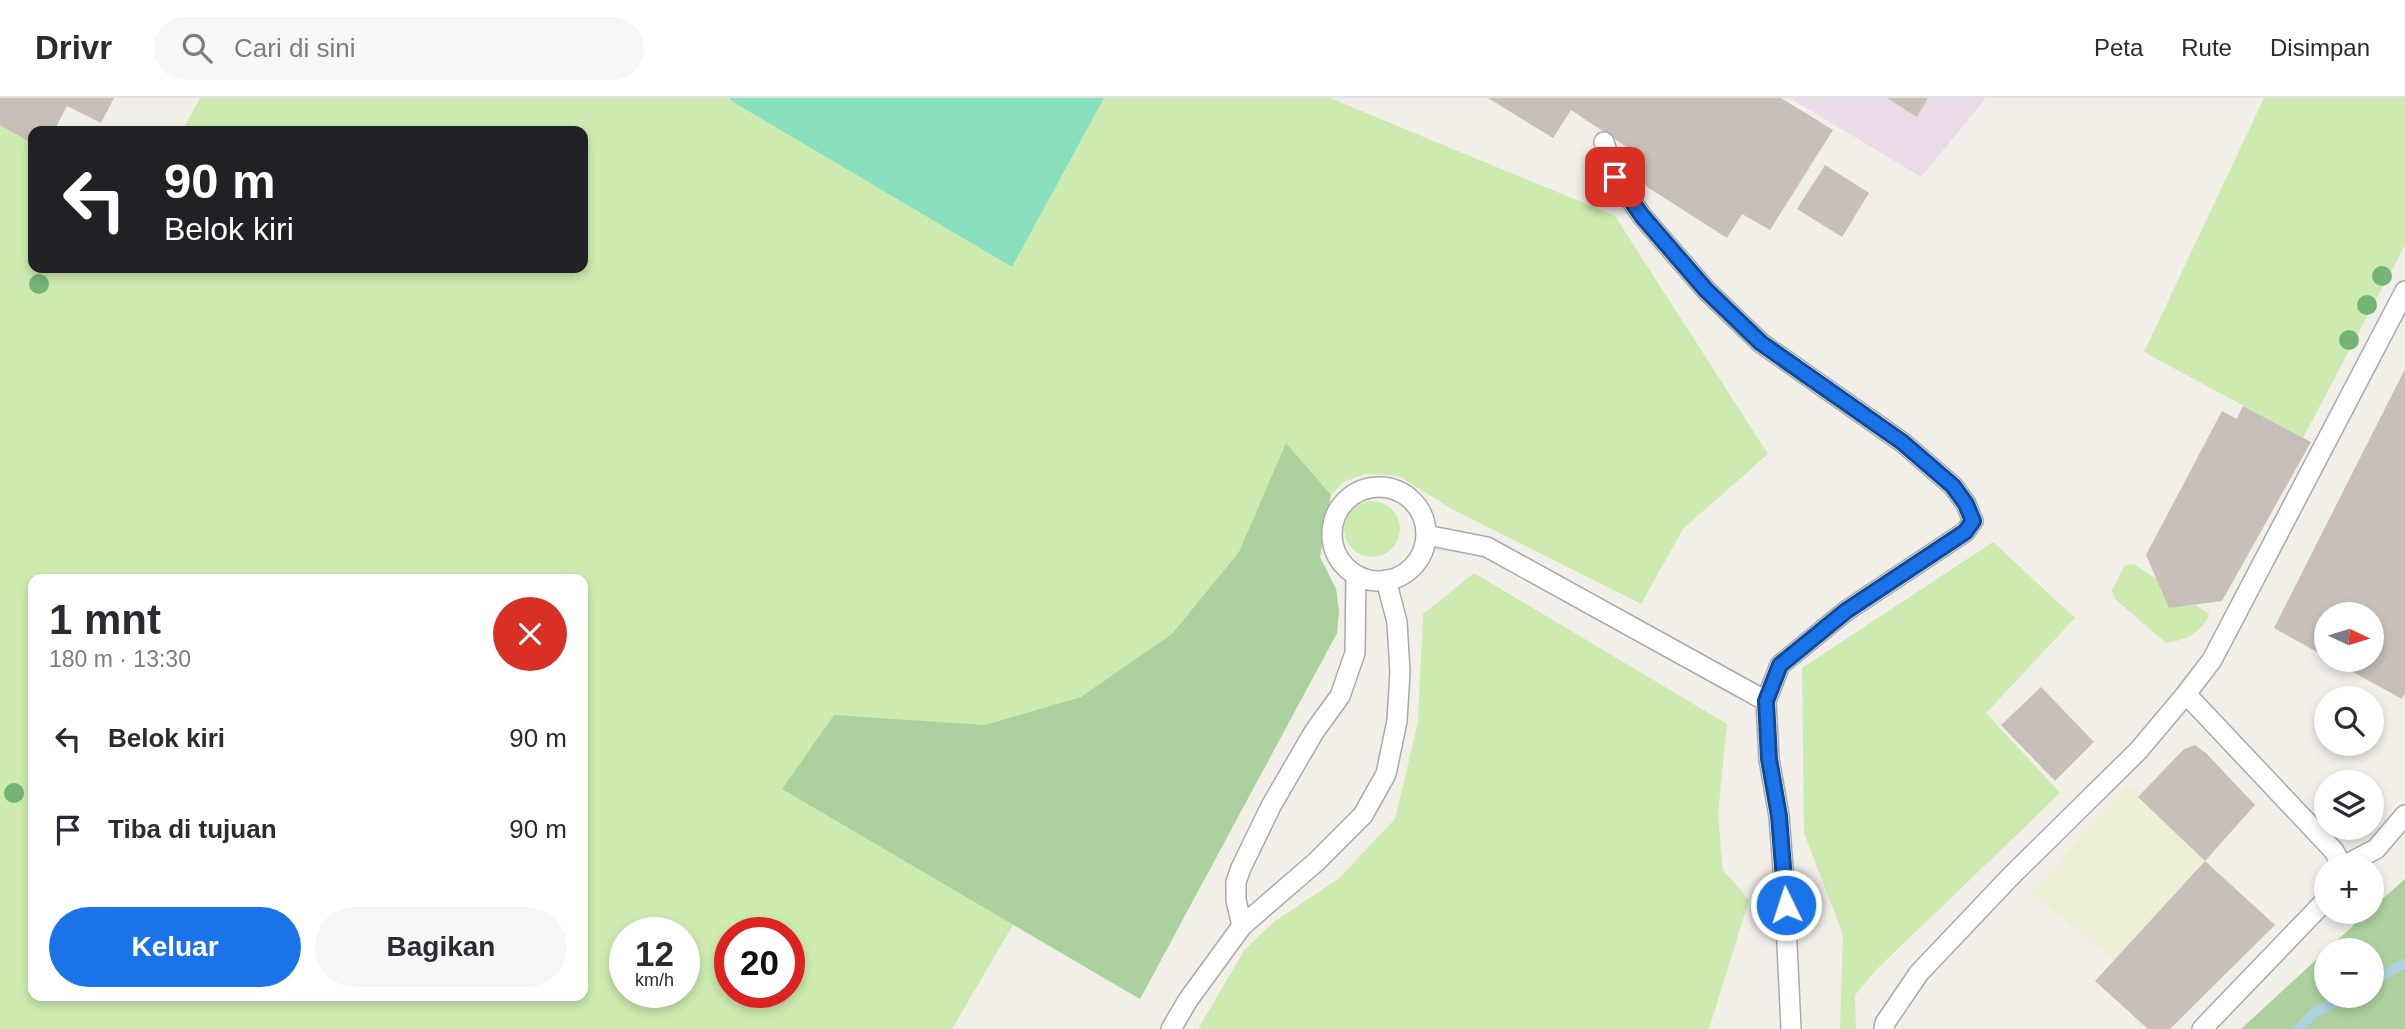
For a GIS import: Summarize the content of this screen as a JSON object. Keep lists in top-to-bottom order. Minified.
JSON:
{"north":"right","page":{"header":"Drivr","search":"Cari di sini","nav":["Peta","Rute","Disimpan"],"turn":["90 m","Belok kiri"],"heading":["1 mnt","180 m · 13:30"],"map_buttons":["+","−"],"list":[{"name":"Belok kiri","value":"90 m"},{"name":"Tiba di tujuan","value":"90 m"}],"buttons":["Keluar","Bagikan"],"speed":"12 km/h","limit":"20"}}
